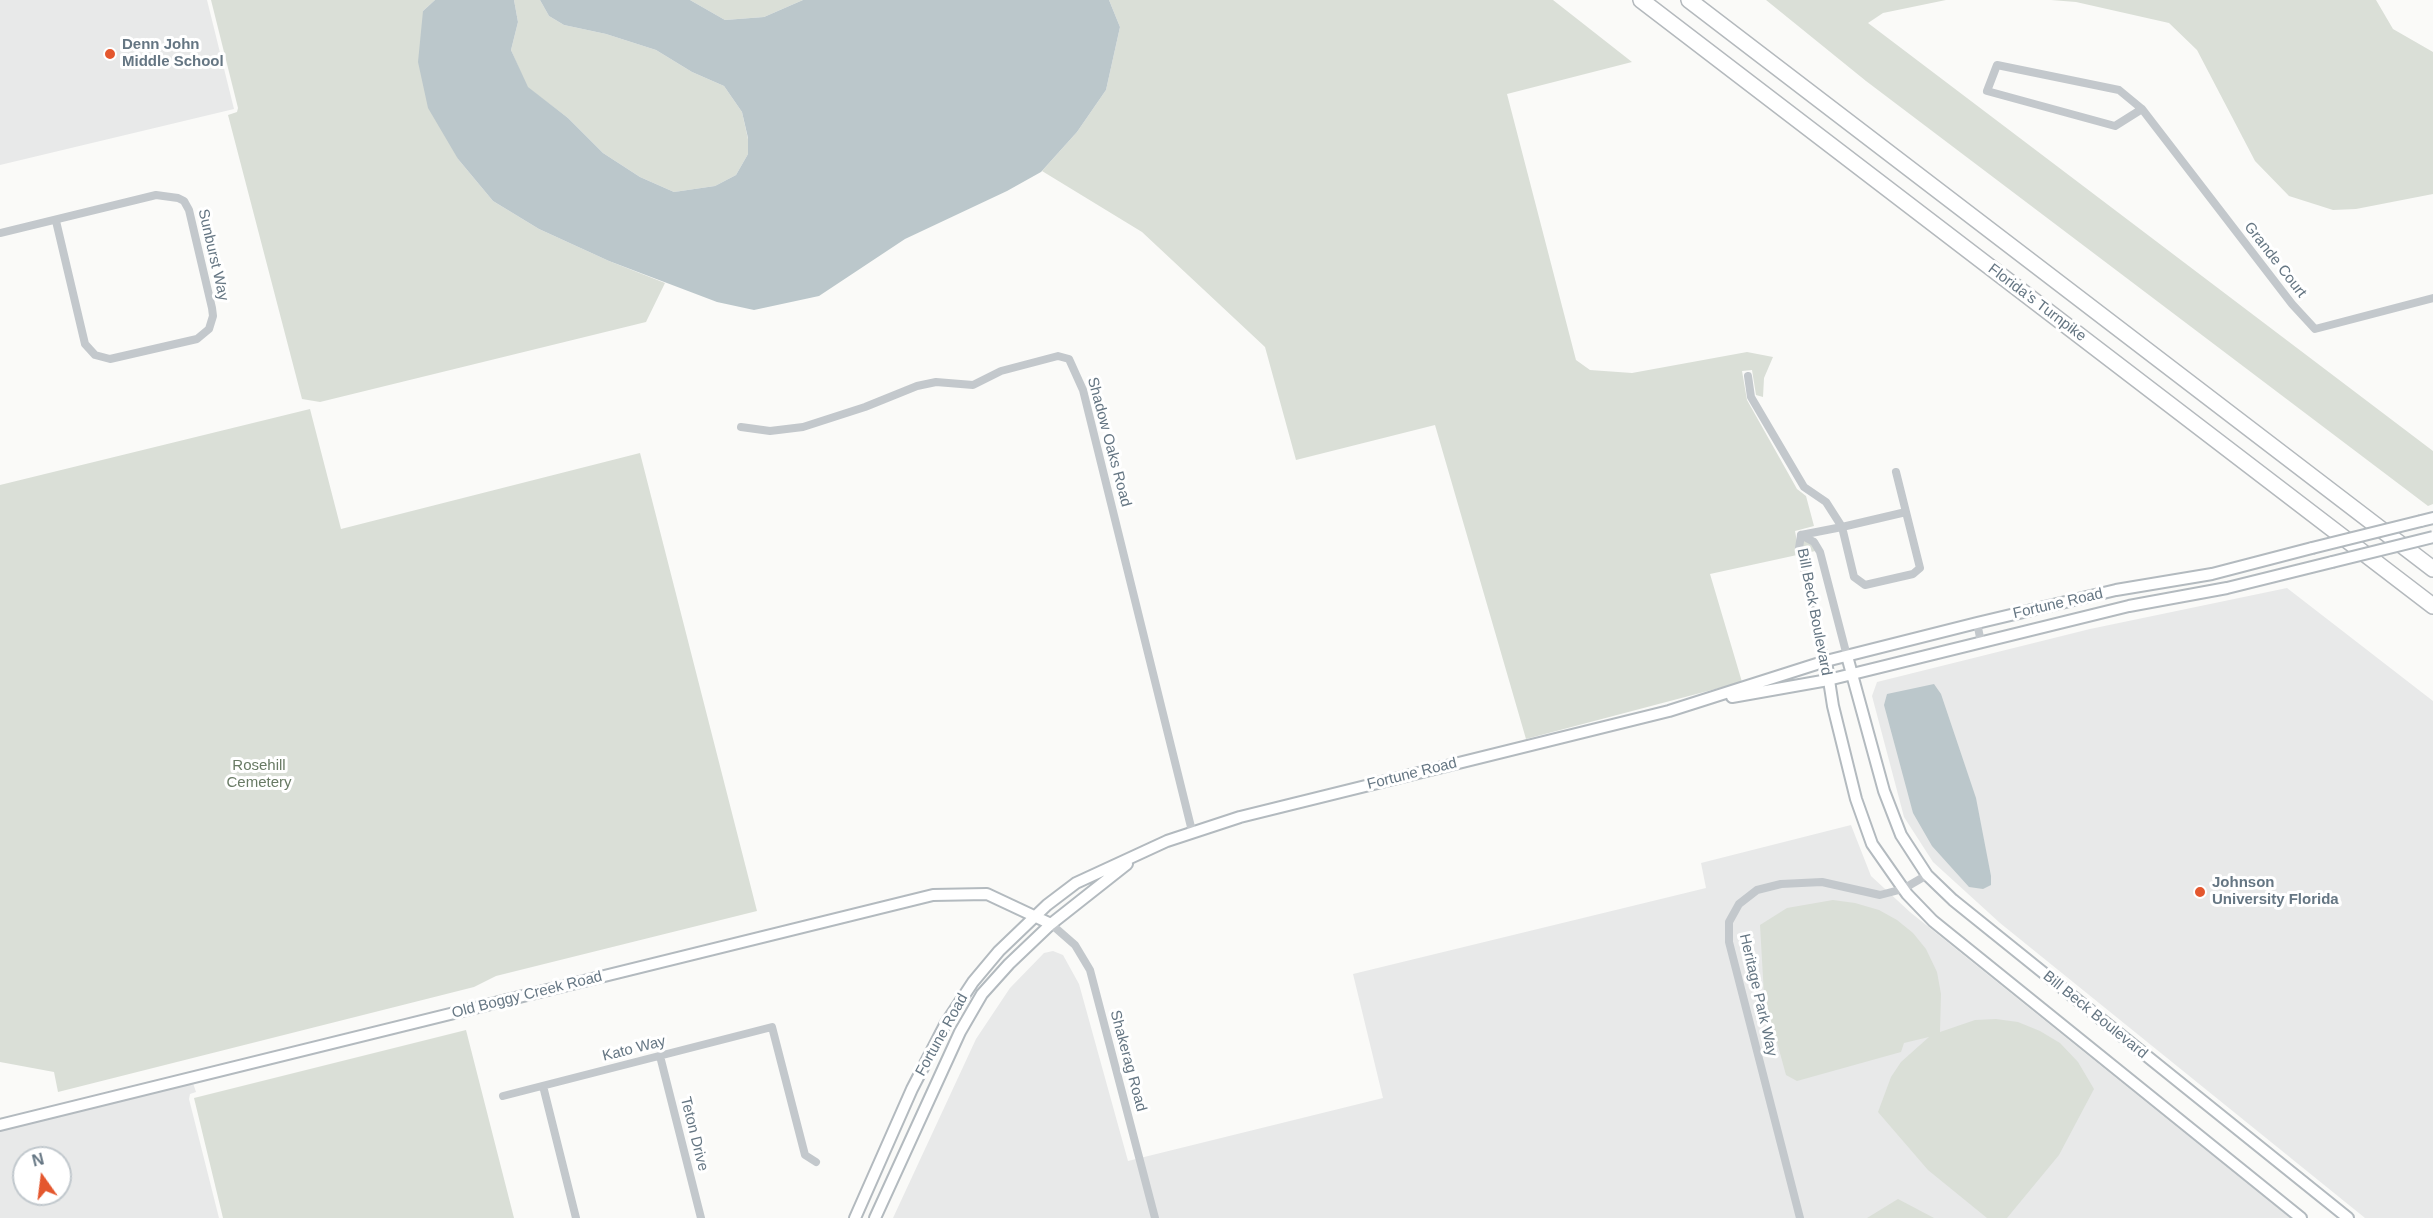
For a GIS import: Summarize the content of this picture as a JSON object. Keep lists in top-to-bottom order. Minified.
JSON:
{"streets":{"highway":["Florida's Turnpike"],"main road":["Fortune Road","Bill Beck Boulevard","Old Boggy Creek Road"],"street":["Sunburst Way","Grande Court","Shadow Oaks Road","Heritage Park Way","Kato Way","Shakerag Road","Teton Drive"]},"crossings":[["Shadow Oaks Road","Fortune Road"],["Fortune Road","Bill Beck Boulevard"],["Fortune Road","Old Boggy Creek Road"],["Fortune Road","Shakerag Road"],["Bill Beck Boulevard","Heritage Park Way"],["Old Boggy Creek Road","Shakerag Road"],["Kato Way","Teton Drive"]],"parks":["Rosehill Cemetery"],"places":["Denn John Middle School","Johnson University Florida"],"north":"top"}
